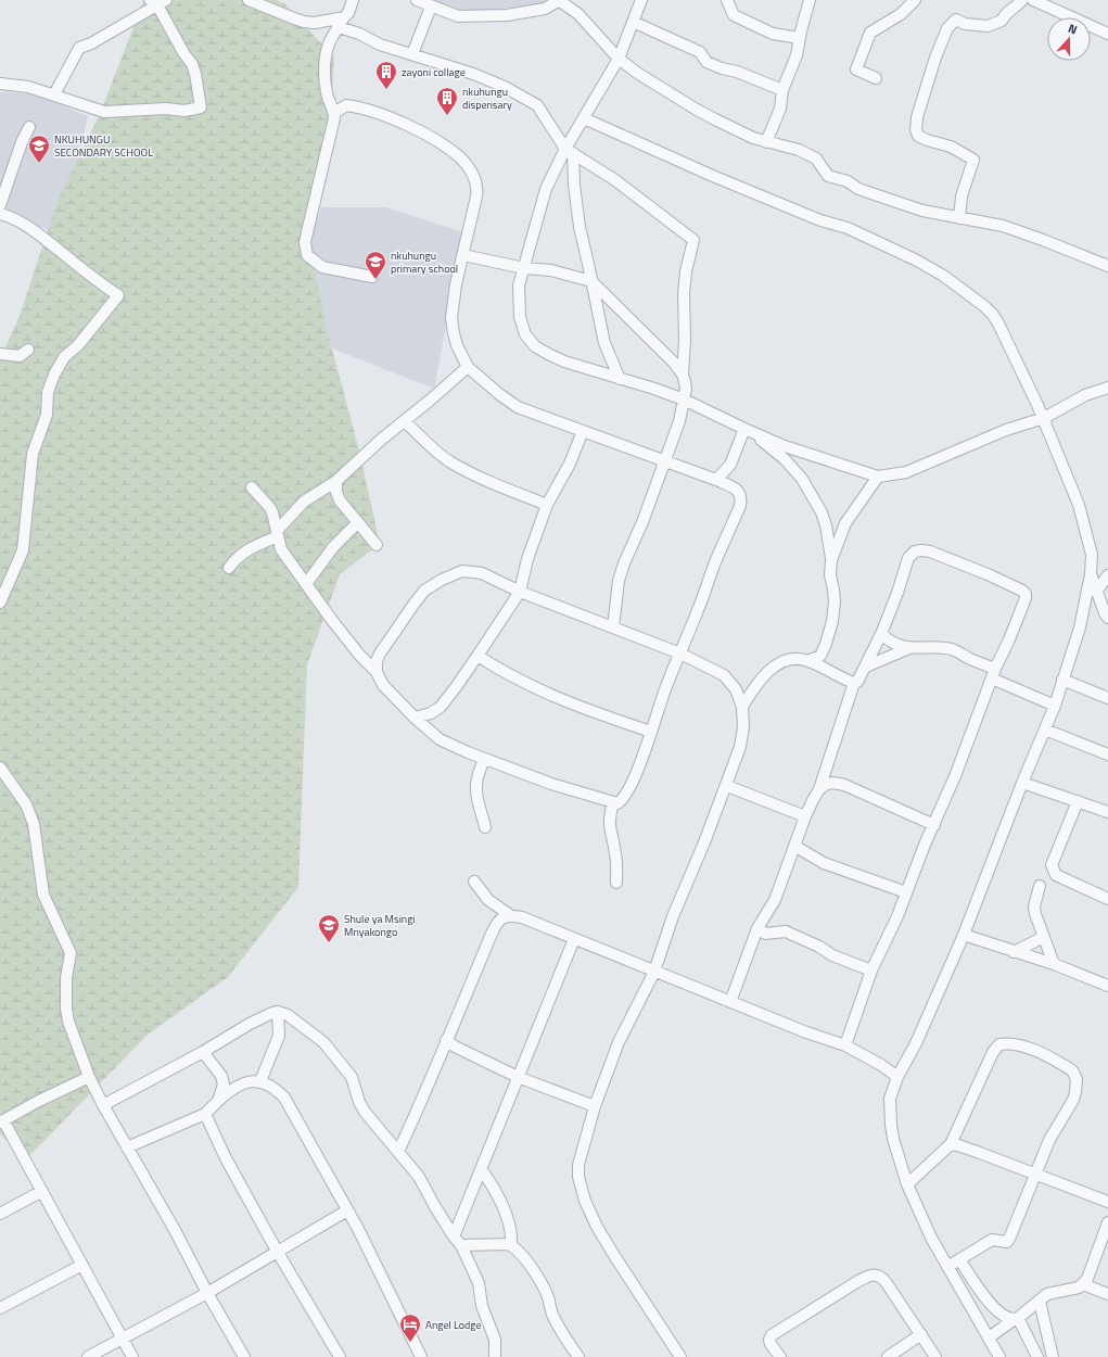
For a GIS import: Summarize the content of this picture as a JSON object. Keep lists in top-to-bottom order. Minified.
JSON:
{"places":{"building":["zayoni collage","nkuhungu dispensary"],"school or university":["NKUHUNGU SECONDARY SCHOOL","nkuhungu primary school","Shule ya Msingi Mnyakongo"],"hotel":["Angel Lodge"]},"north":"top"}
